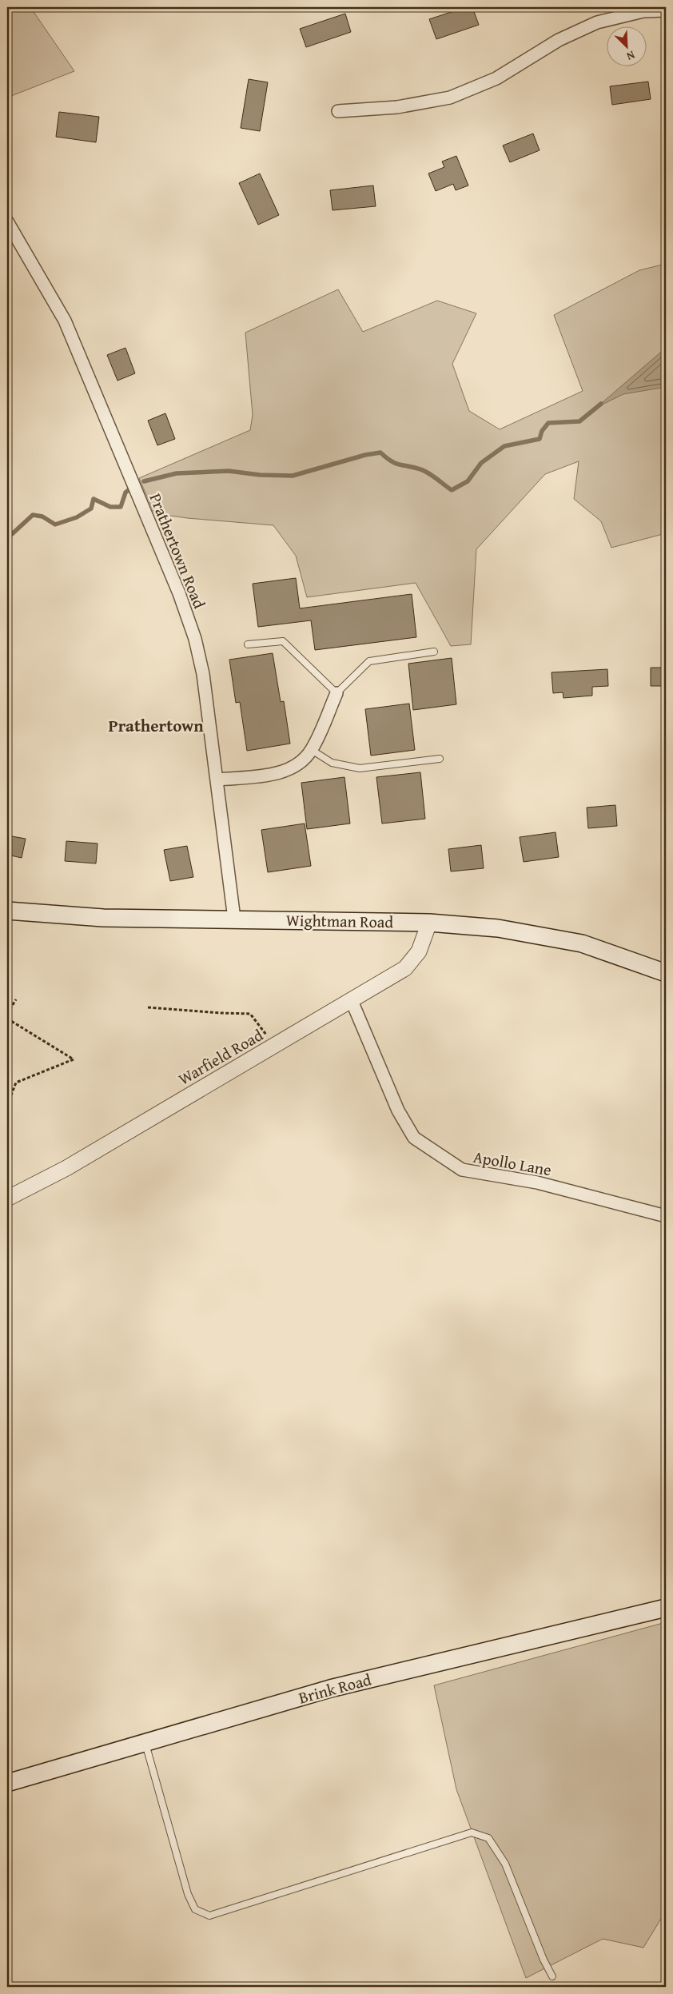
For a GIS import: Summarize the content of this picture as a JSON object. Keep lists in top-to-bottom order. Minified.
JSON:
{"streets":{"main road":["Wightman Road","Brink Road"],"street":["Prathertown Road","Warfield Road","Apollo Lane"]},"crossings":[["Prathertown Road","Wightman Road"],["Wightman Road","Warfield Road"],["Warfield Road","Apollo Lane"]],"districts":["Prathertown"],"north":"bottom right"}
